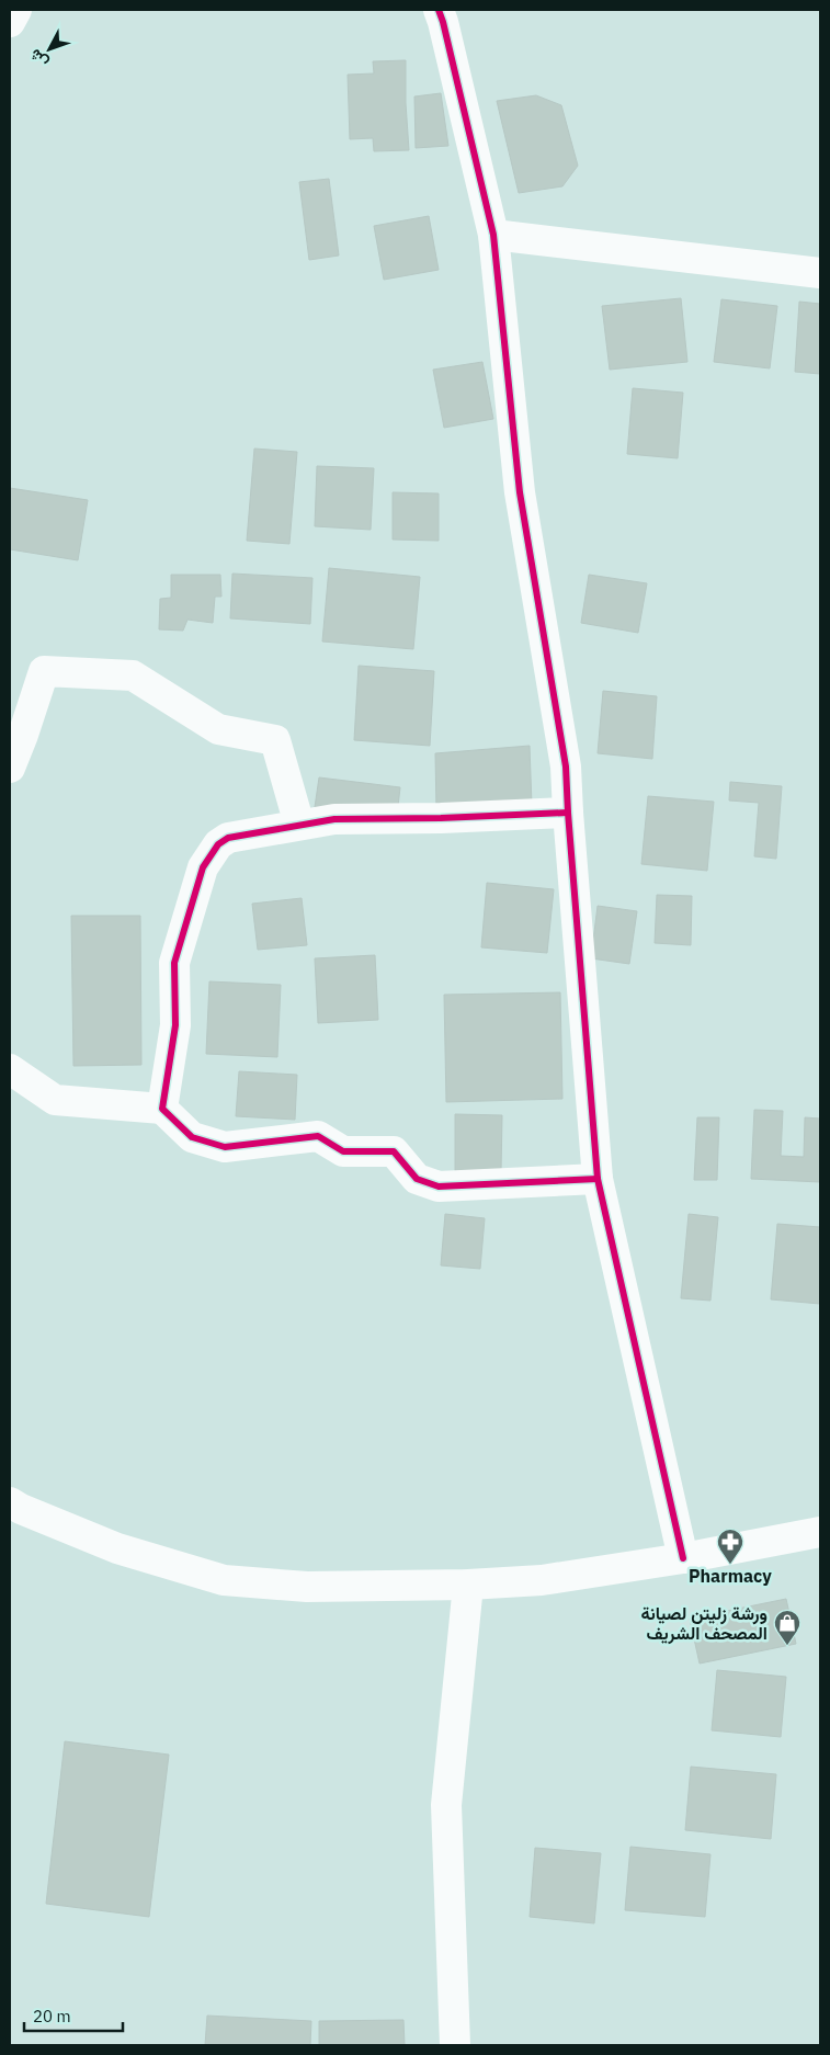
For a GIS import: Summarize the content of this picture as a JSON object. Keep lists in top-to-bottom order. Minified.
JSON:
{"places":{"pharmacy":["Pharmacy"],"shop":["ورشة زليتن لصيانة المصحف الشريف"]},"scale_bar":"20 m","north":"bottom left"}
